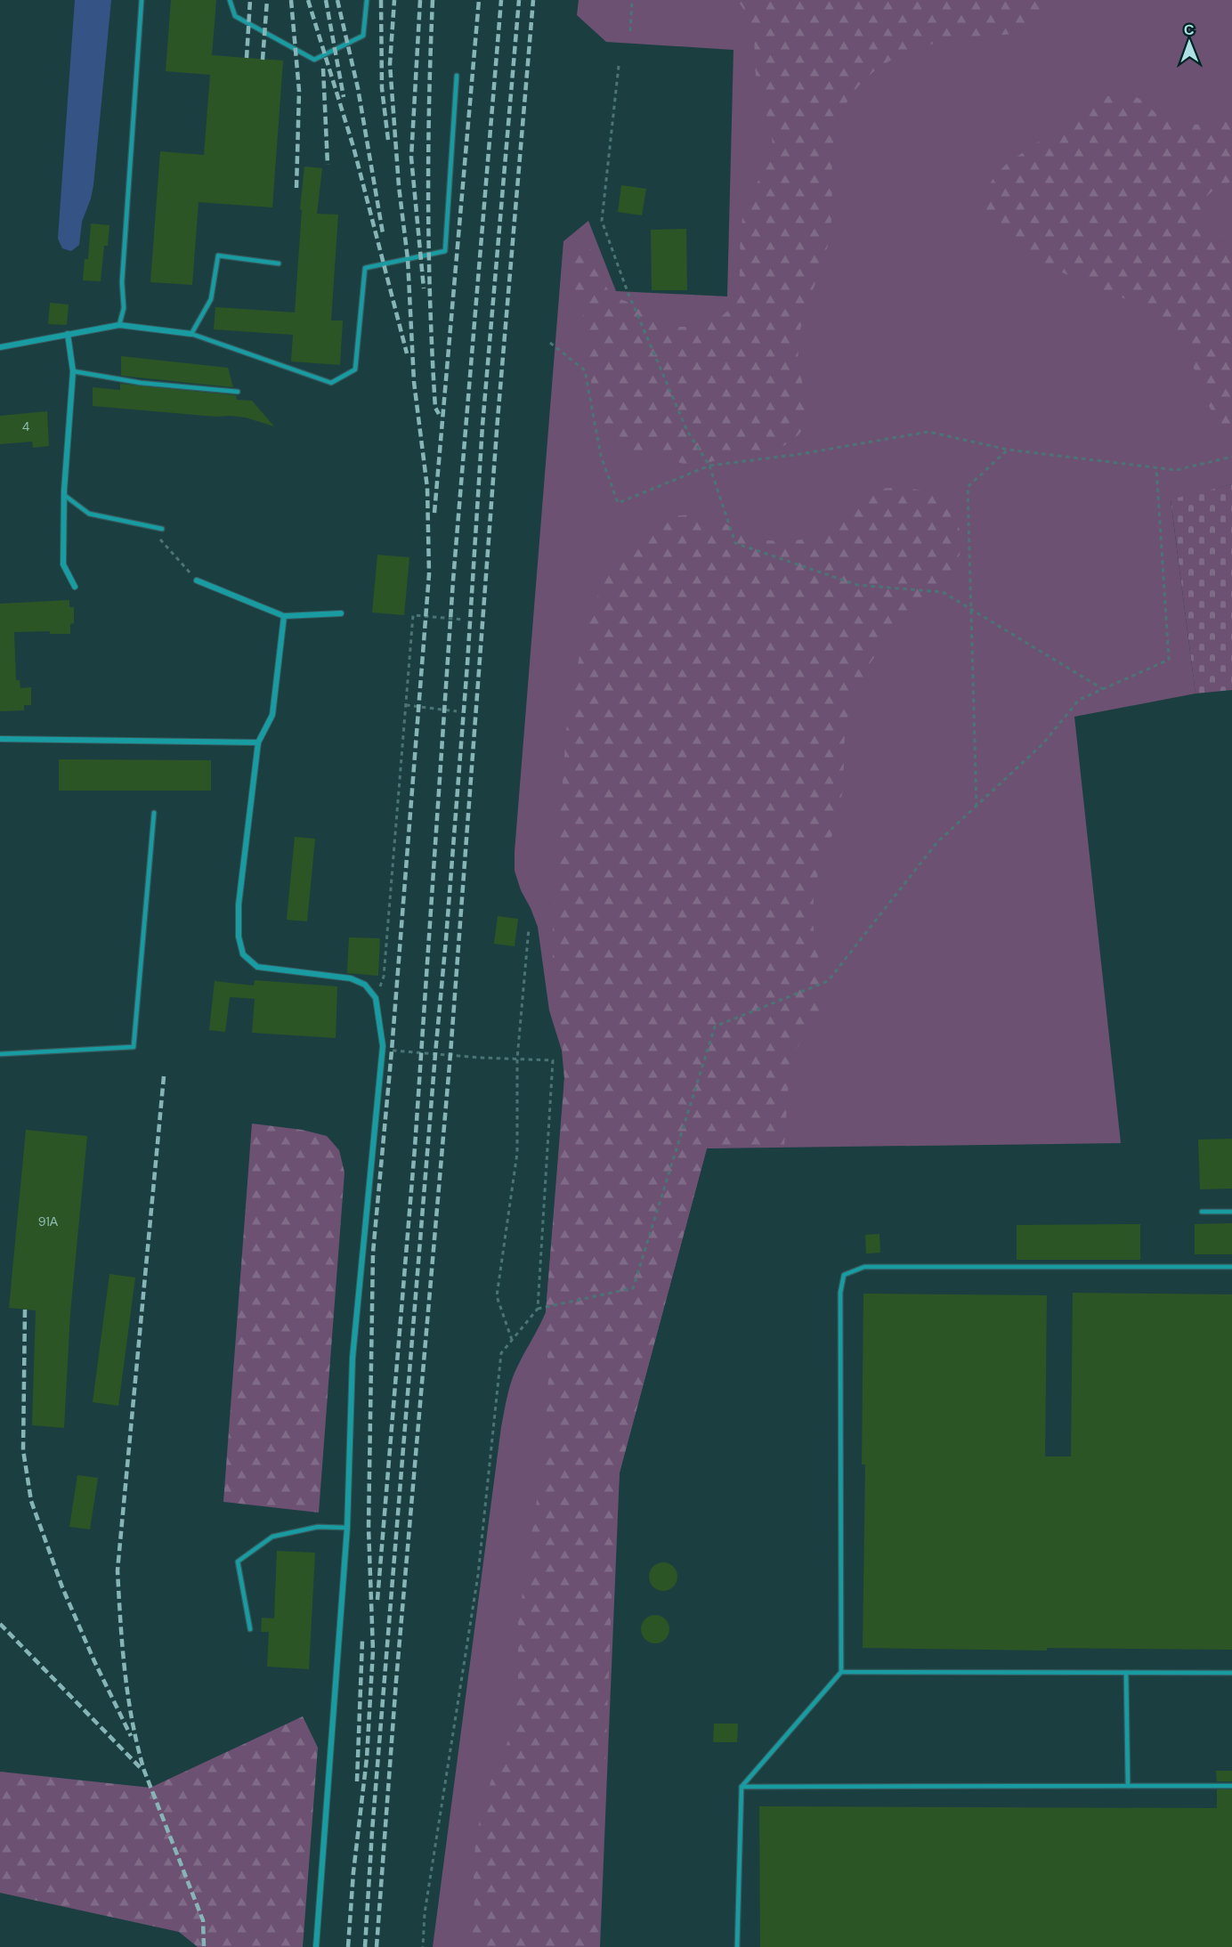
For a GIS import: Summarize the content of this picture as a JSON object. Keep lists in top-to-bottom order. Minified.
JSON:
{"house_numbers":["4","91А"],"north":"top"}
